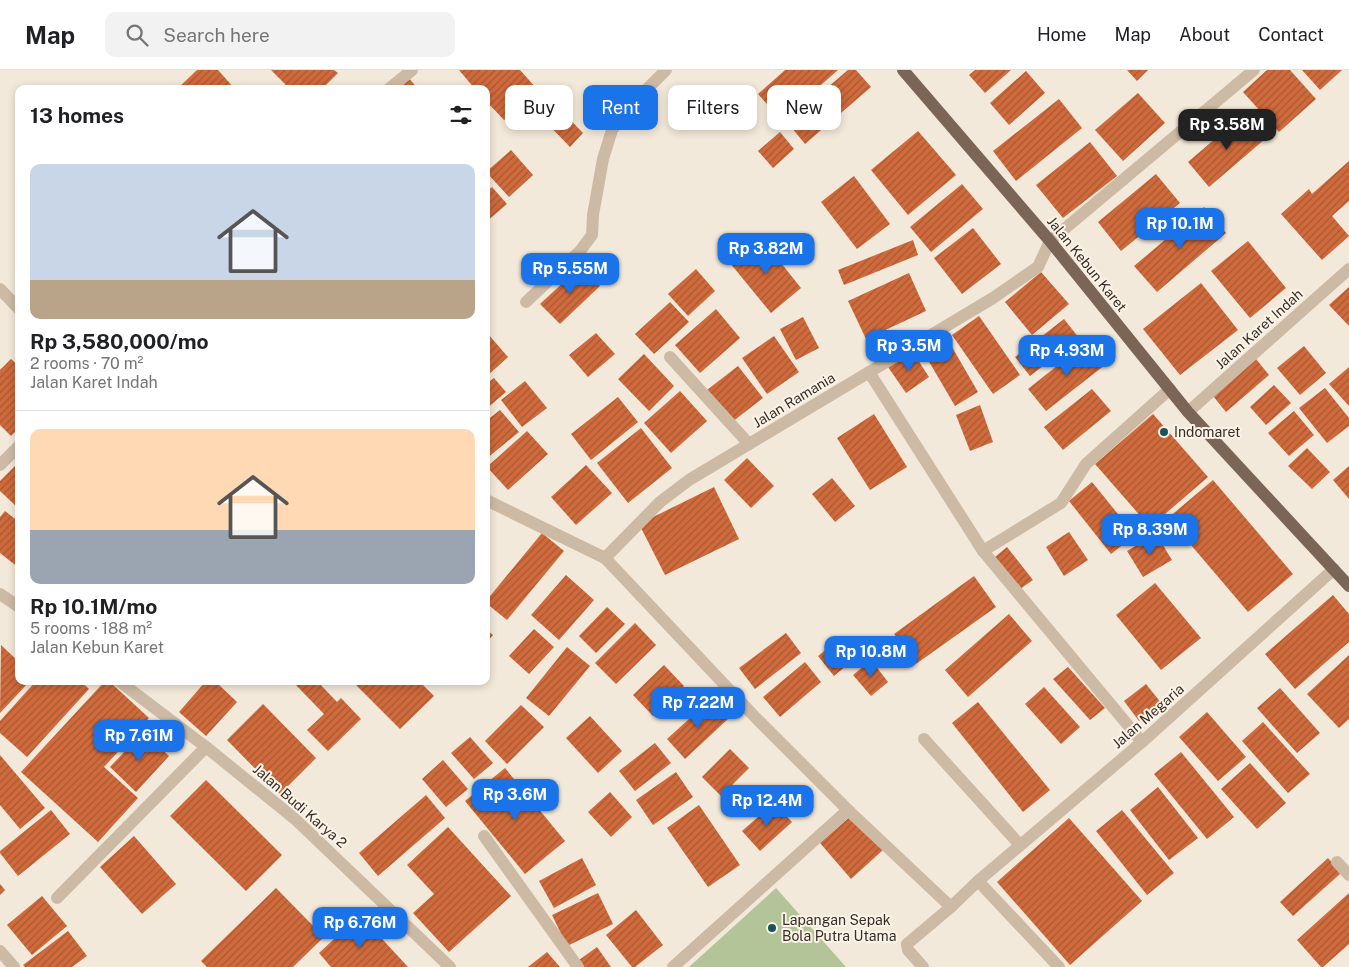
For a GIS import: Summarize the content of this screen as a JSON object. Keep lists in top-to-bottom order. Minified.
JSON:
{"streets":{"main road":["Jalan Kebun Karet"],"street":["Jalan Karet Indah","Jalan Ramania","Jalan Megaria","Jalan Budi Karya 2"]},"crossings":[["Jalan Kebun Karet","Jalan Karet Indah"],["Jalan Kebun Karet","Jalan Ramania"],["Jalan Kebun Karet","Jalan Megaria"]],"places":["Indomaret","Lapangan Sepak Bola Putra Utama"],"page":{"header":"Map","search":"Search here","nav":["Home","Map","About","Contact"],"chip":["Buy","Rent","Filters","New"],"heading":"13 homes","price":["Rp 3.58M","Rp 10.1M","Rp 3.82M","Rp 5.55M","Rp 3.5M","Rp 4.93M","Rp 8.39M","Rp 10.8M","Rp 7.22M","Rp 7.61M","Rp 3.6M","Rp 12.4M","Rp 6.76M"],"list":[{"name":"Rp 3,580,000/mo","note":"2 rooms · 70 m² · Jalan Karet Indah"},{"name":"Rp 10.1M/mo","note":"5 rooms · 188 m² · Jalan Kebun Karet"}]}}
